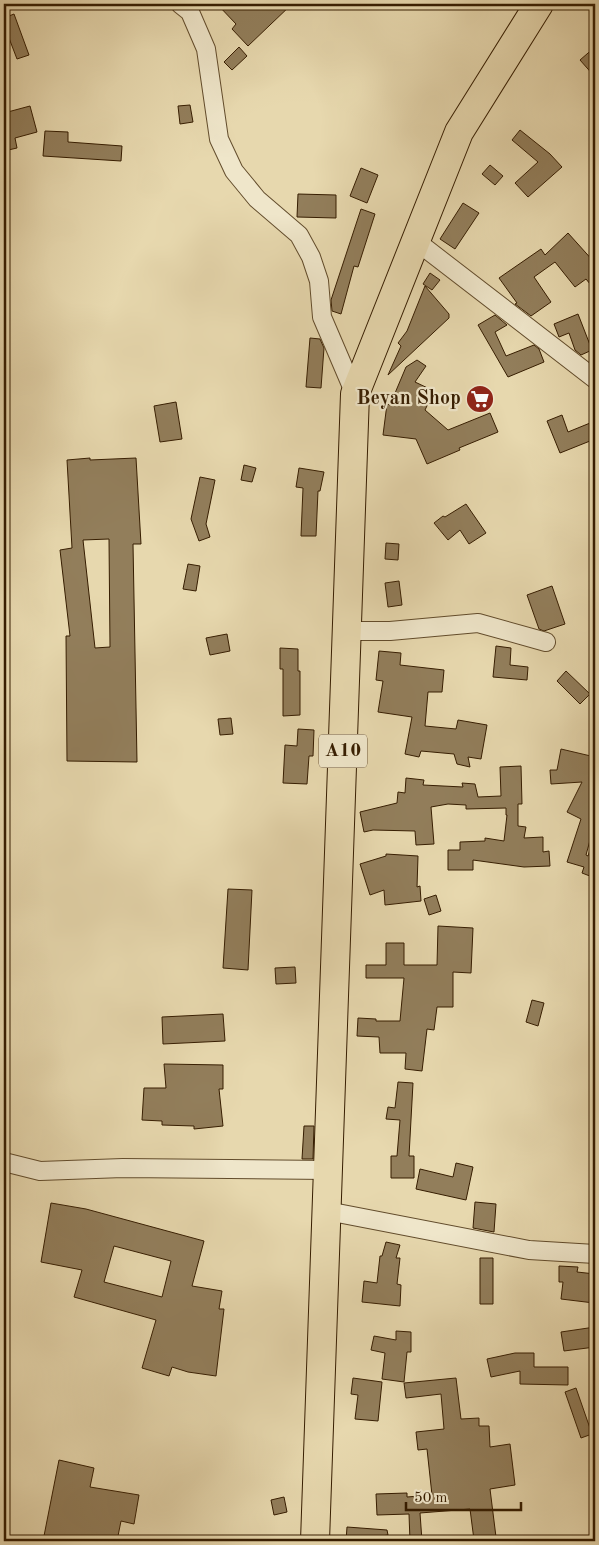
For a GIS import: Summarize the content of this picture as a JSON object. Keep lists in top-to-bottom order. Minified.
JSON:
{"streets":{"highway":["A10"]},"places":{"supermarket":["Beyan Shop"]},"scale_bar":"50 m"}
